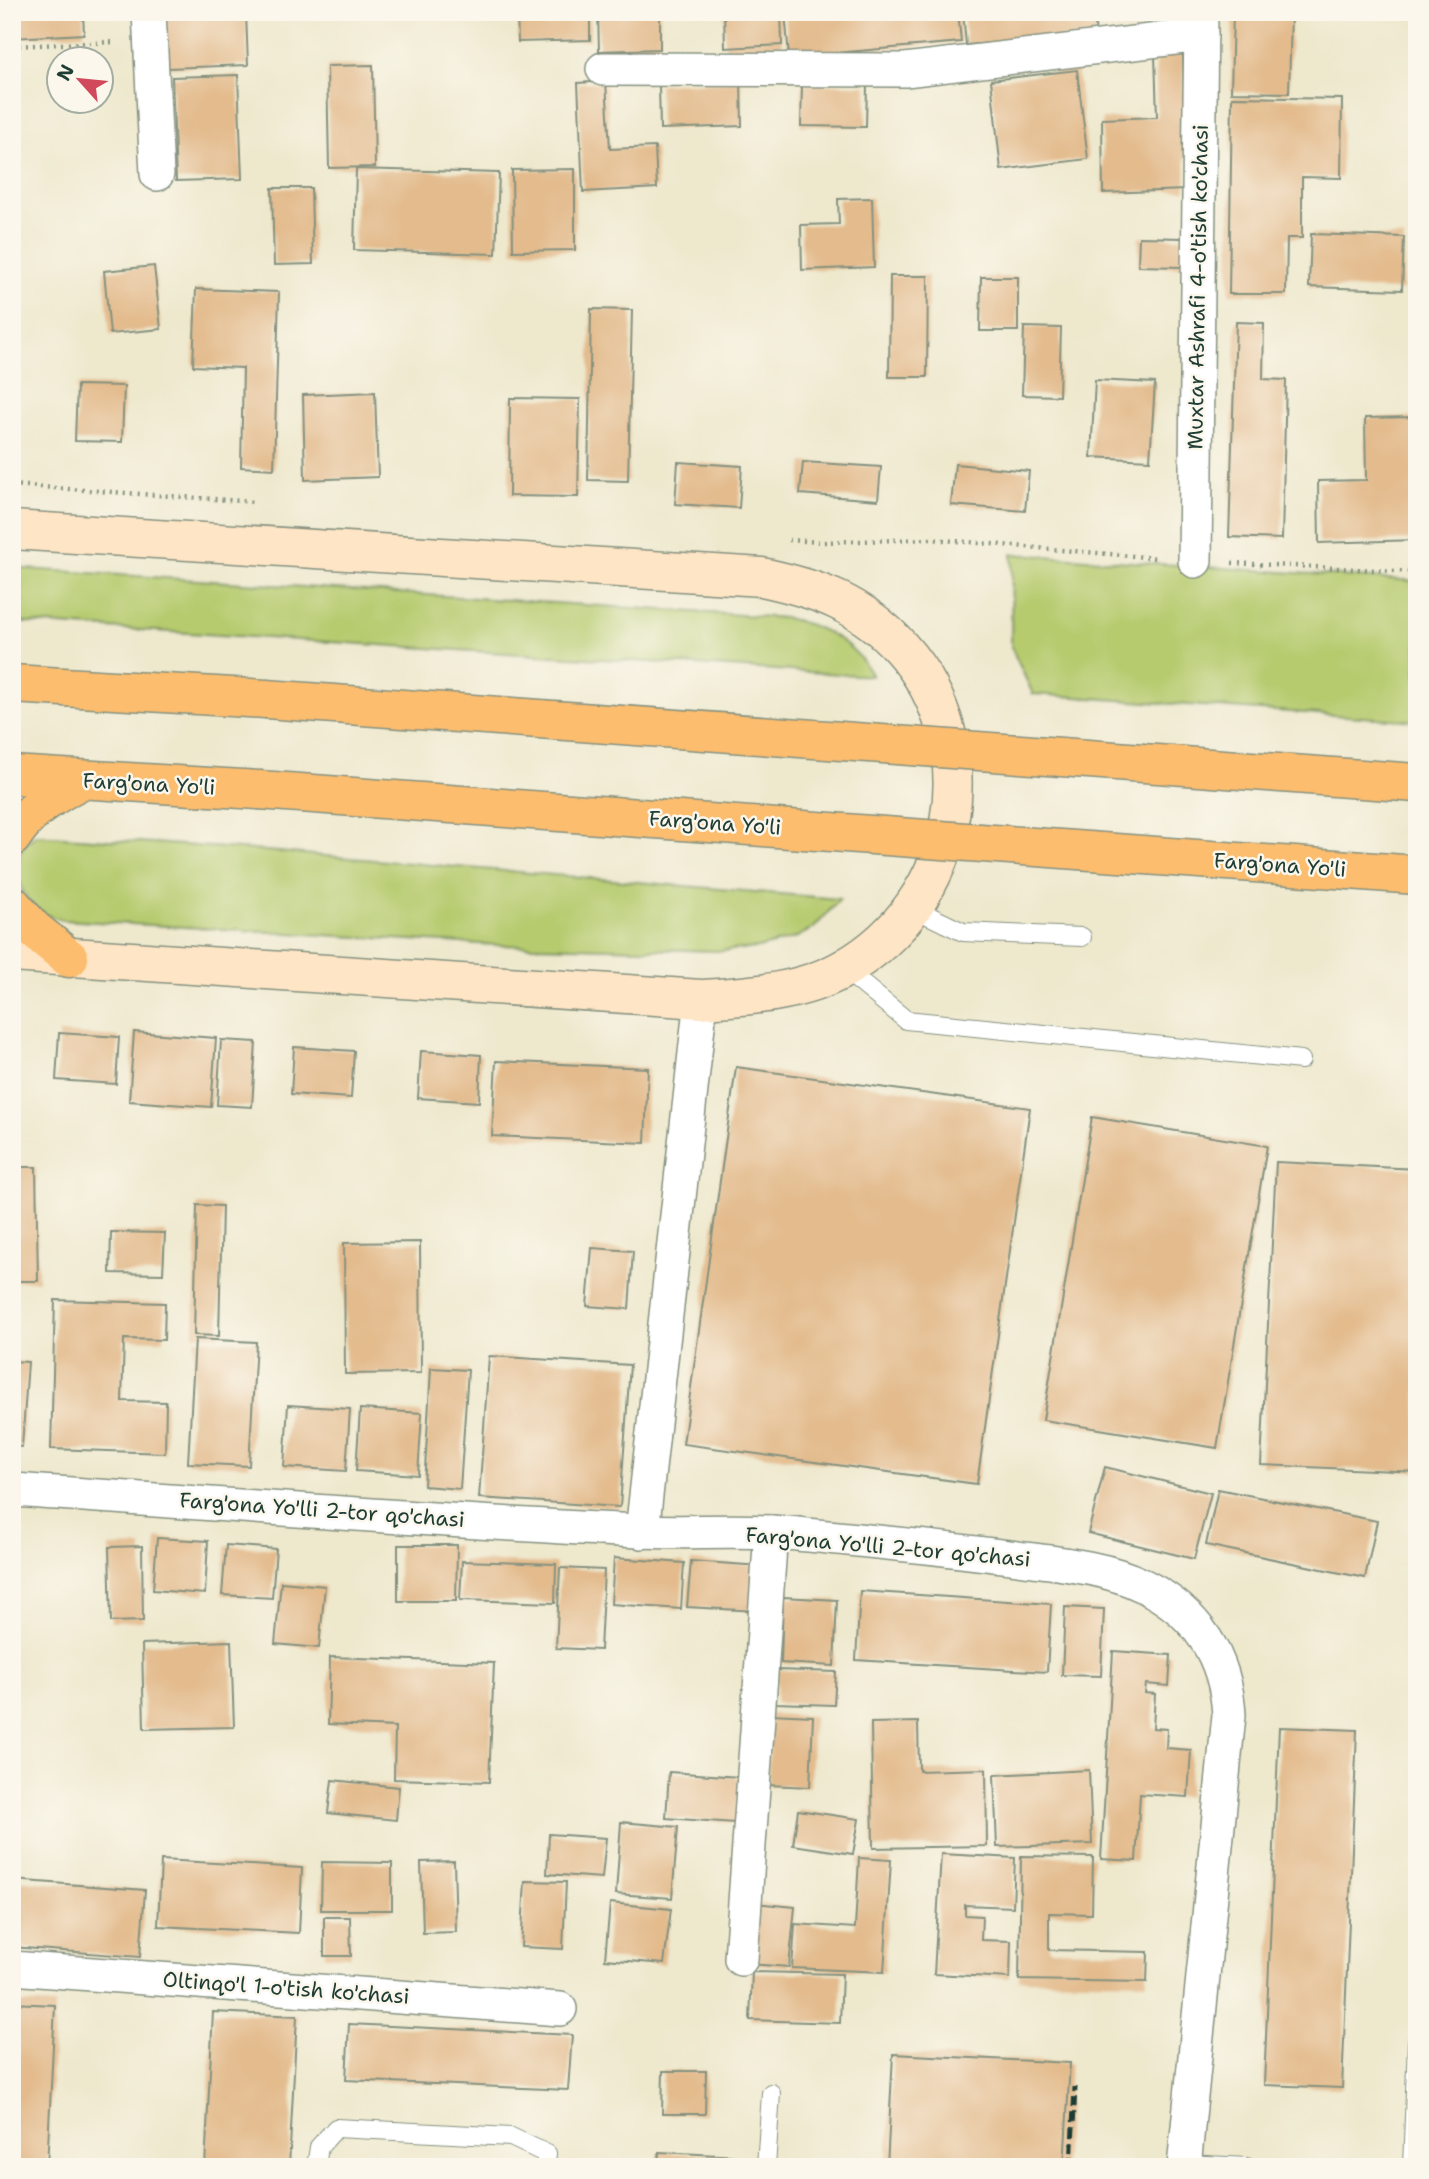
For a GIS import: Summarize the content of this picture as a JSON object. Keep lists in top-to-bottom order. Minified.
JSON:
{"streets":{"main road":["Farg'ona Yo'li"],"street":["Muxtar Ashrafi 4-o'tish ko'chasi","Farg'ona Yo'lli 2-tor qo'chasi","Oltinqo'l 1-o'tish ko'chasi"]},"north":"top left"}
